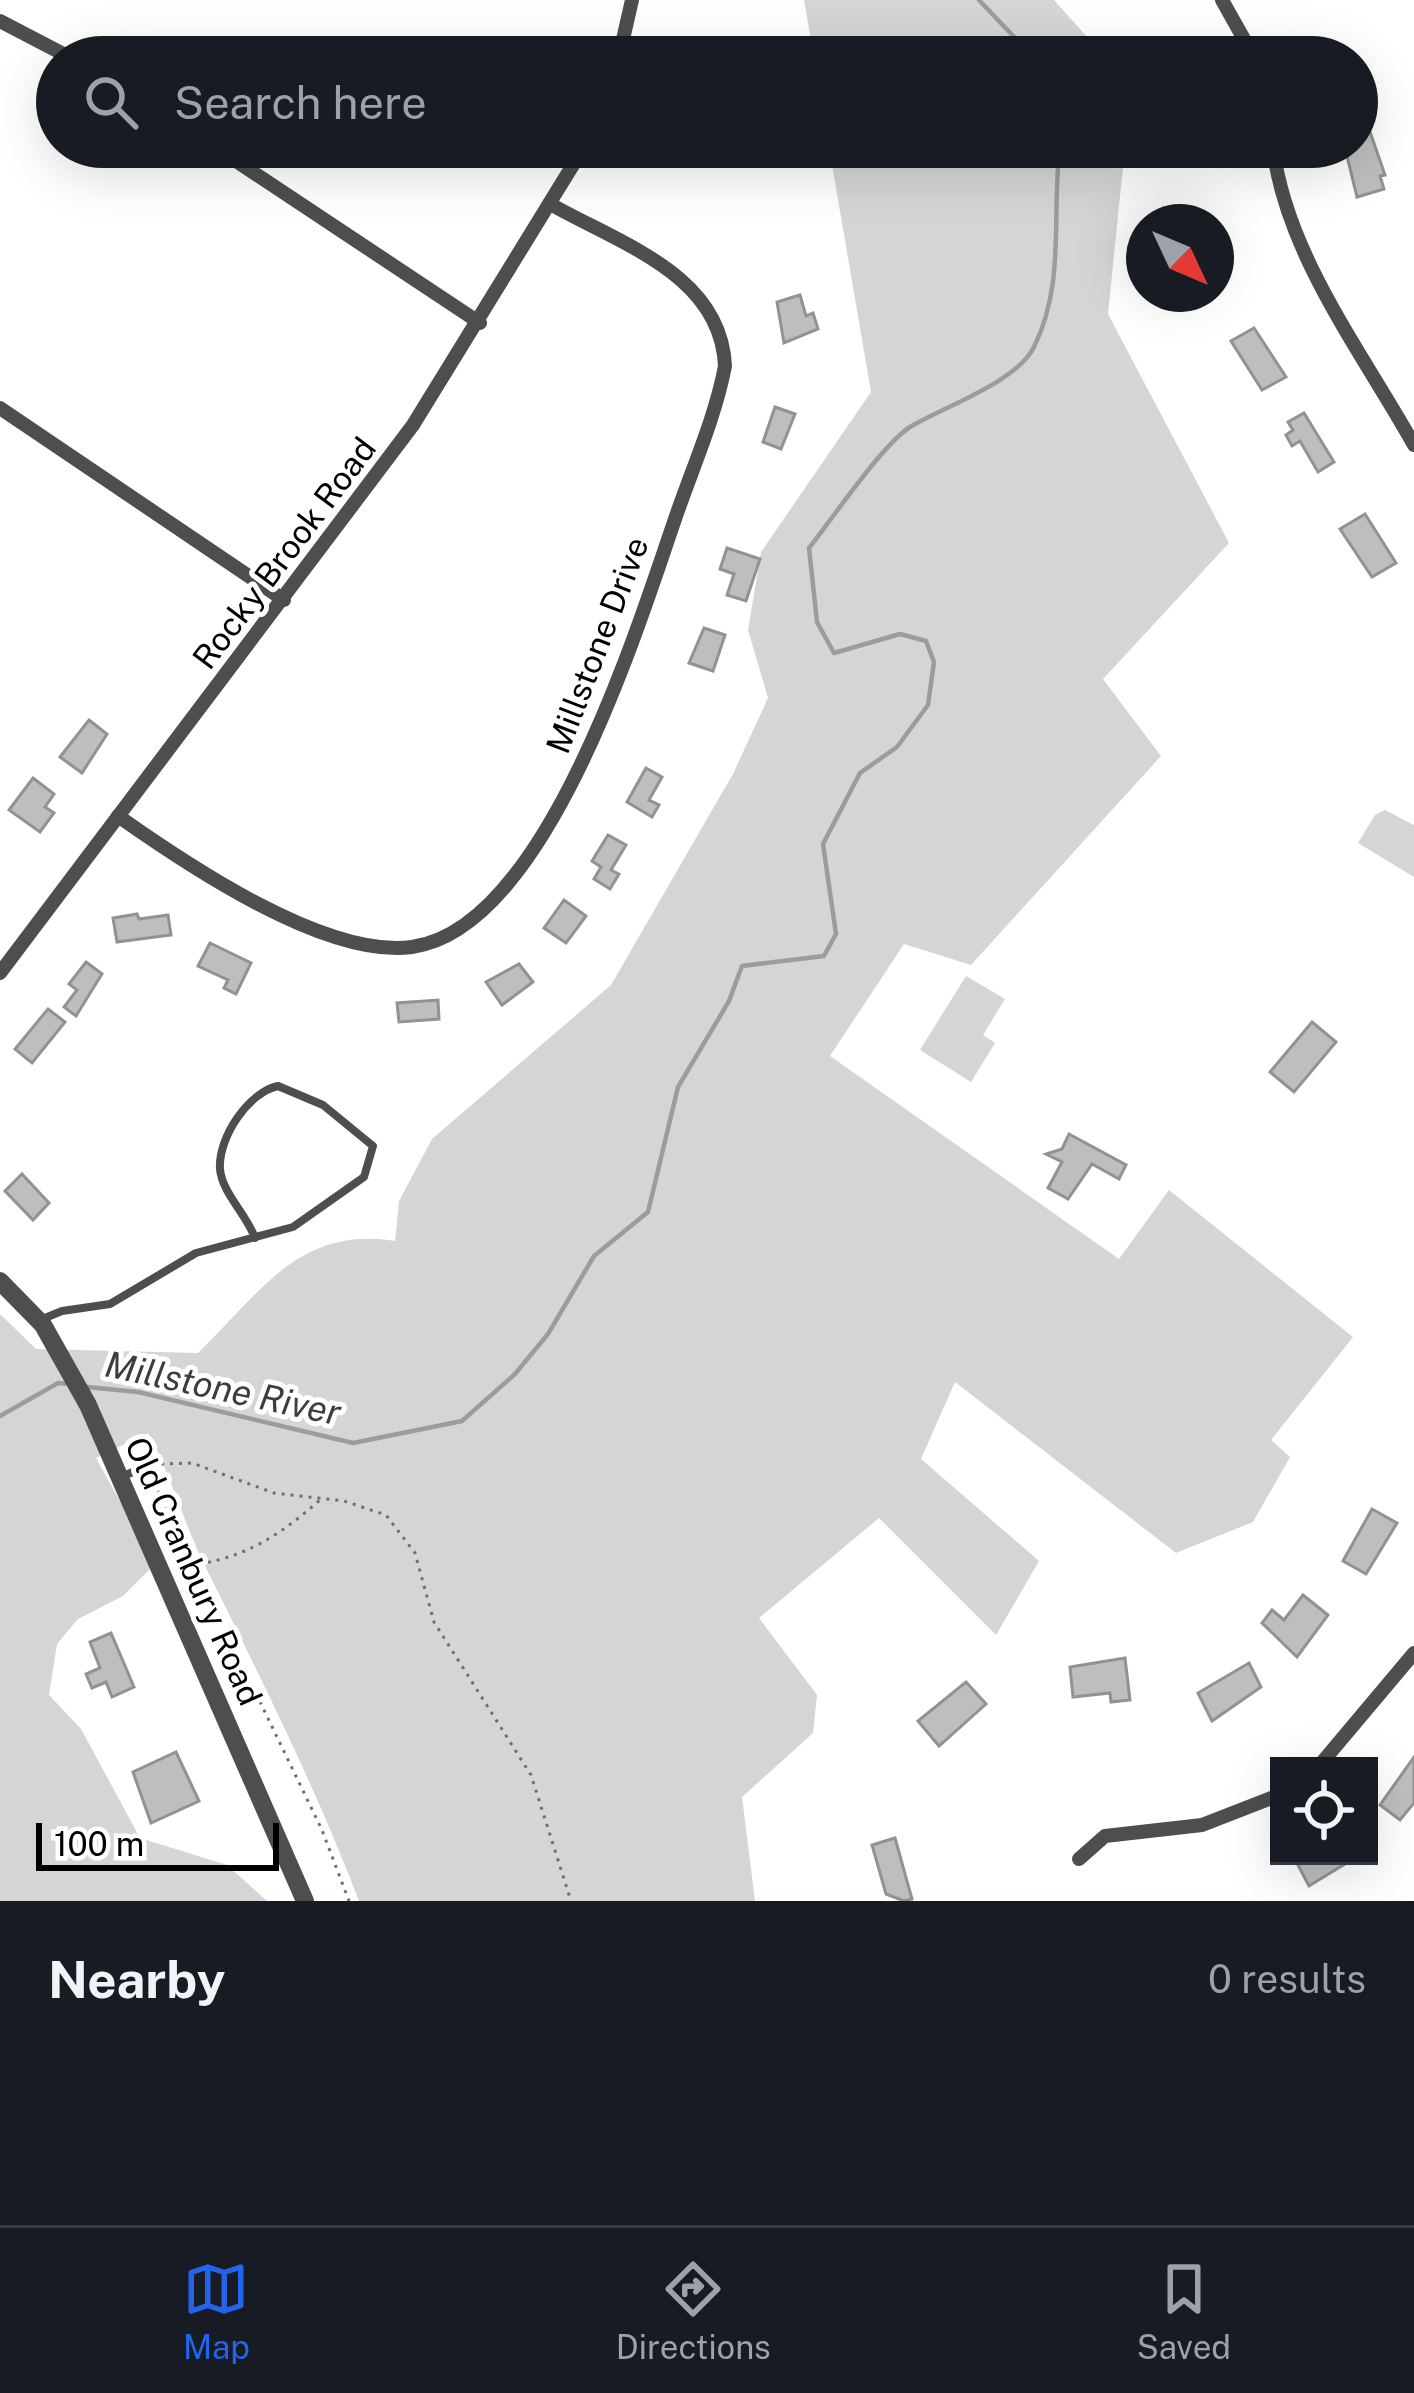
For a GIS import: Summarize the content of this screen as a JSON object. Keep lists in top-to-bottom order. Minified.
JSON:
{"streets":{"street":["Rocky Brook Road","Millstone Drive","Old Cranbury Road"]},"crossings":[["Rocky Brook Road","Millstone Drive"]],"water":["Millstone River"],"scale_bar":"100 m","north":"bottom right","page":{"search":"Search here","scale":"100 m","heading":["Nearby","0 results"],"nav":["Map","Directions","Saved"]}}
